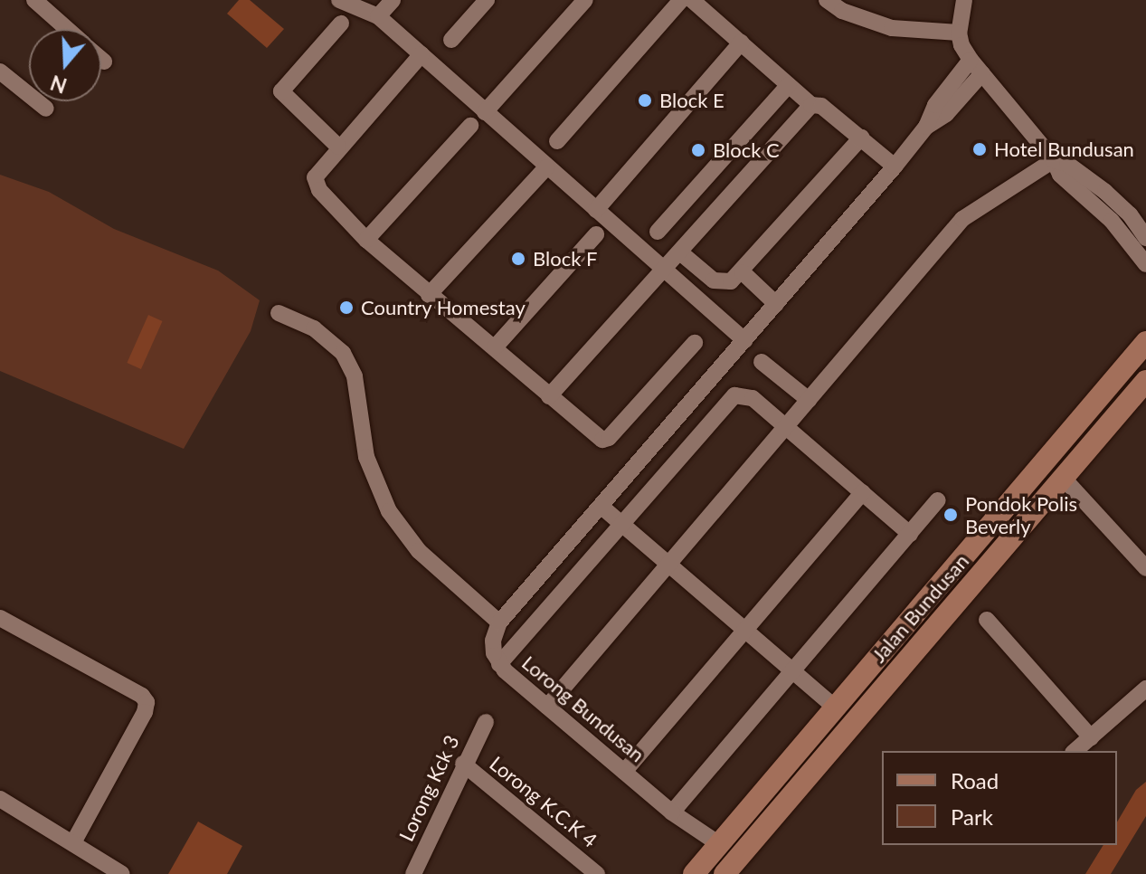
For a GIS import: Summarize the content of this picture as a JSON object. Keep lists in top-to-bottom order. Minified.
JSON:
{"streets":{"main road":["Jalan Bundusan"],"street":["Lorong Bundusan","Lorong Kck 3","Lorong K.C.K 4"]},"crossings":[["Jalan Bundusan","Lorong Bundusan"],["Lorong Kck 3","Lorong K.C.K 4"]],"places":["Block E","Hotel Bundusan","Block C","Block F","Country Homestay","Pondok Polis Beverly"],"legend":["Road","Park"],"north":"bottom"}
